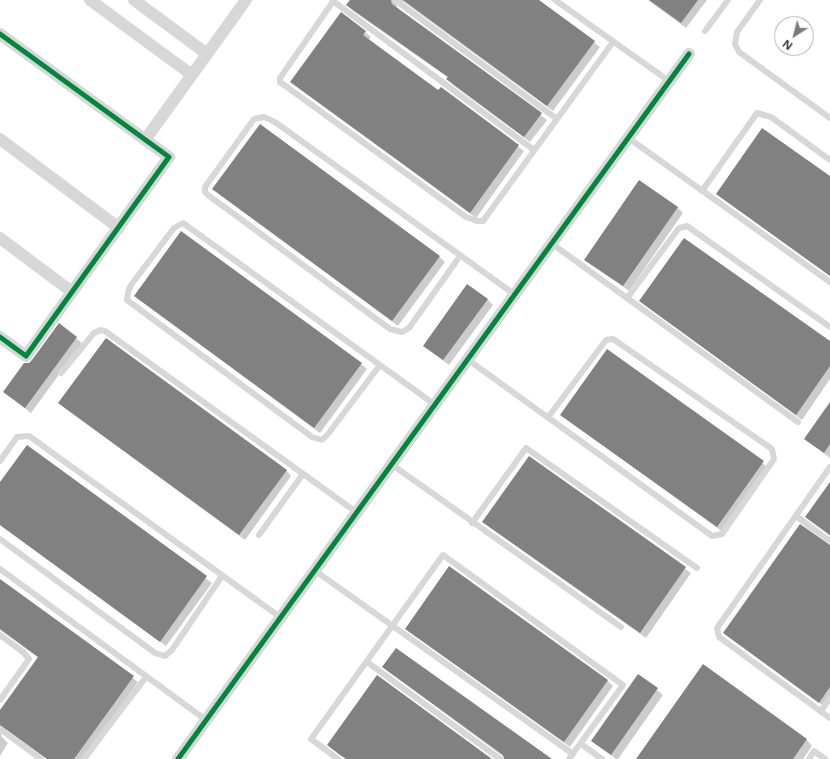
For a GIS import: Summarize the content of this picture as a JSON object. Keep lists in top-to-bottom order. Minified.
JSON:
{"north":"bottom left"}
